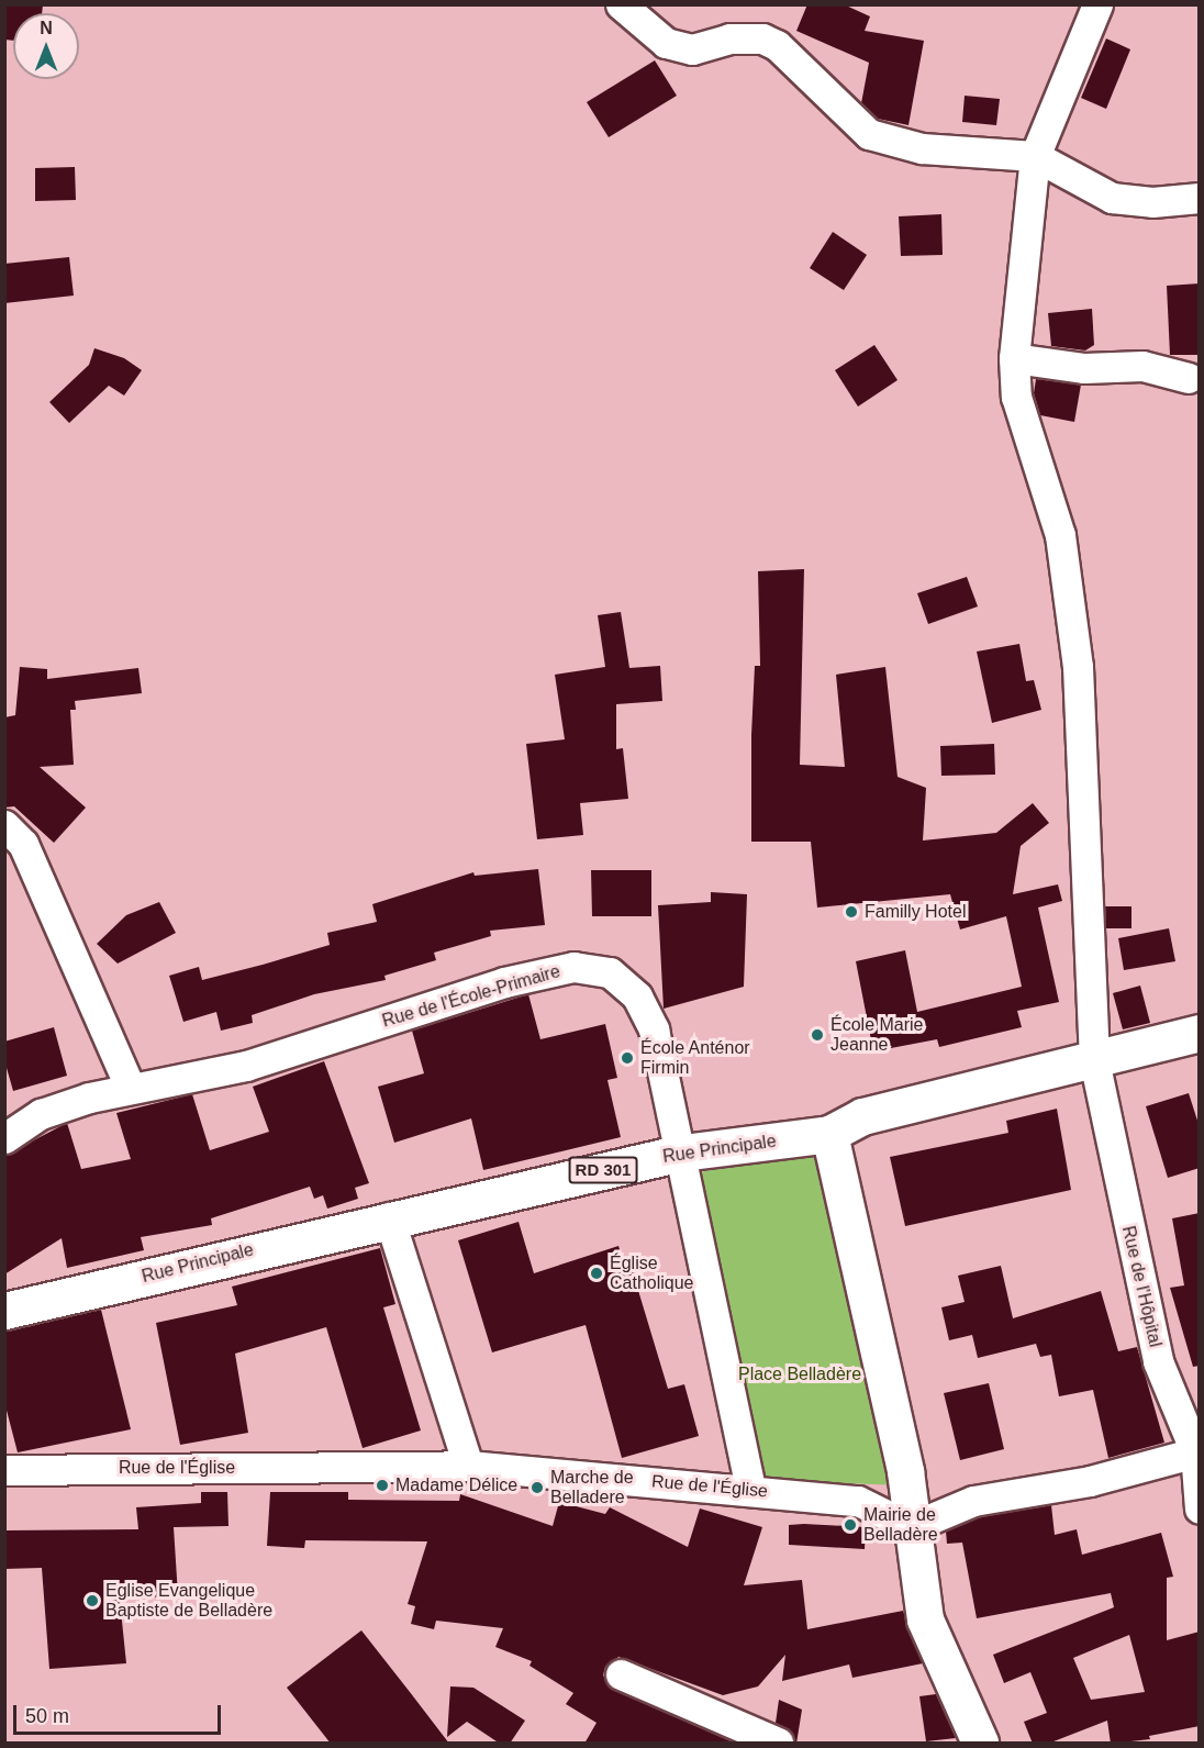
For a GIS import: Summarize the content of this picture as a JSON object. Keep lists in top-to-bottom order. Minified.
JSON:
{"streets":{"main road":["Rue Principale","RD 301"],"street":["Rue de l'École-Primaire","Rue de l'Hôpital","Rue de l'Église"]},"crossings":[["Rue de l'École-Primaire","Rue Principale"],["Rue de l'École-Primaire","Rue de l'Église"],["Rue Principale","Rue de l'Hôpital"]],"parks":["Place Belladère"],"places":["Familly Hotel","École Marie Jeanne","École Anténor Firmin","Église Catholique","Madame Délice","Marche de Belladere","Mairie de Belladère","Eglise Evangelique Baptiste de Belladère"],"scale_bar":"50 m","north":"top"}
